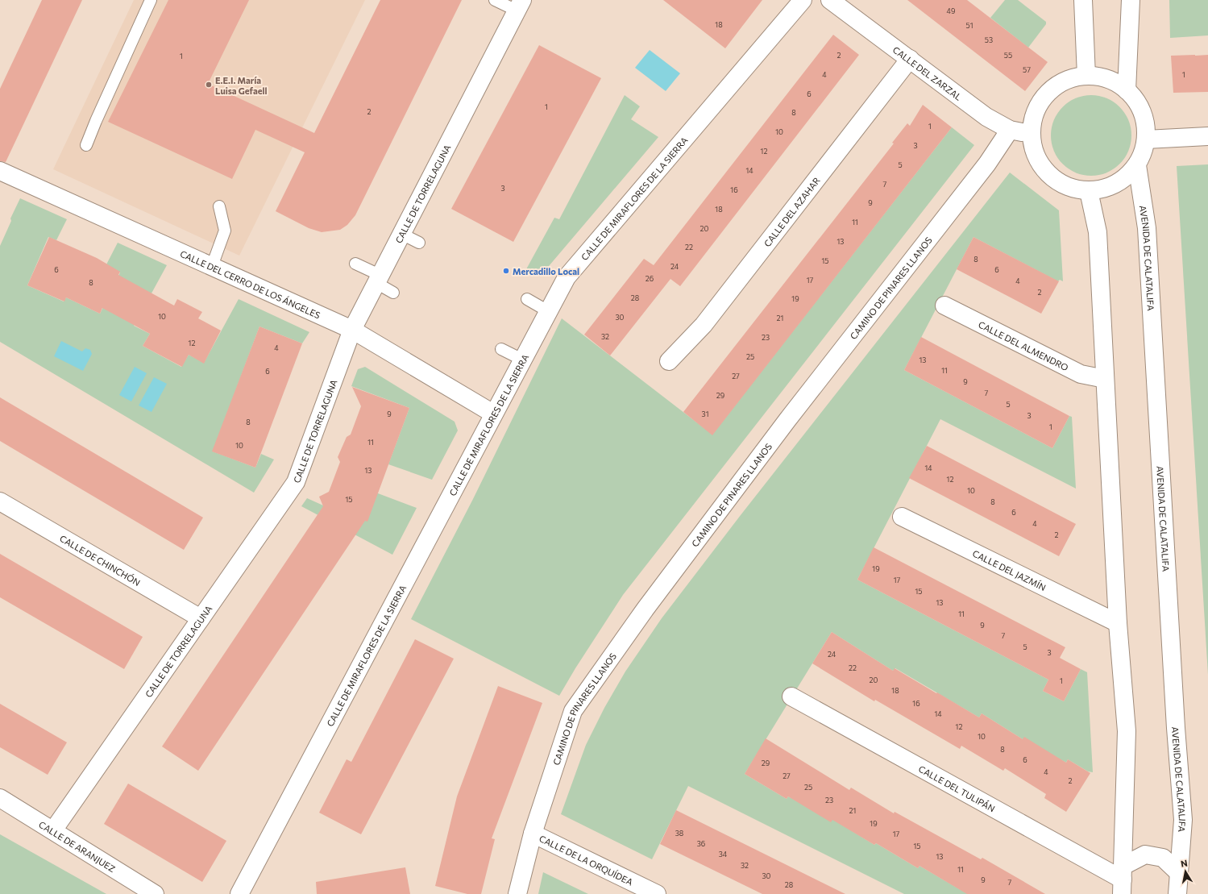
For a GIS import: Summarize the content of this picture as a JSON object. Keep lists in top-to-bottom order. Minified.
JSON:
{"streets":{"street":["CALLE DEL ZARZAL","CALLE DE TORRELAGUNA","CALLE DE MIRAFLORES DE LA SIERRA","CALLE DEL AZAHAR","AVENIDA DE CALATALIFA","CALLE DEL CERRO DE LOS ÁNGELES","CAMINO DE PINARES LLANOS","CALLE DEL ALMENDRO","CALLE DE CHINCHÓN","CALLE DEL JAZMÍN","CALLE DEL TULIPÁN","CALLE DE ARANJUEZ","CALLE DE LA ORQUÍDEA"]},"crossings":[["CALLE DEL ZARZAL","CALLE DEL AZAHAR"],["CALLE DEL ZARZAL","AVENIDA DE CALATALIFA"],["CALLE DEL ZARZAL","CAMINO DE PINARES LLANOS"],["CALLE DE TORRELAGUNA","CALLE DEL CERRO DE LOS ÁNGELES"],["CALLE DE TORRELAGUNA","CALLE DE CHINCHÓN"],["CALLE DE TORRELAGUNA","CALLE DE ARANJUEZ"],["CALLE DE MIRAFLORES DE LA SIERRA","CALLE DEL CERRO DE LOS ÁNGELES"],["CAMINO DE PINARES LLANOS","CALLE DE LA ORQUÍDEA"]],"places":["E.E.I. María Luisa Gefaell","Mercadillo Local"],"house_numbers":["49","18","51","53","2","55","1","57","4","1","6","1","2","8","1","10","3","12","5","14","7","3","16","9","18","11","20","13","22","8","15","24","6","6","26","17","4","8","2","28","19","10","30","21","32","23","12","4","25","13","11","6","27","9","7","29","5","9","31","3","8","1","11","10","14","13","12","10","15","8","6","4","2","19","17","15","13","11","9","7","5","3","24","22","20","1","18","16","14","12","10","8","6","29","4","27","2","25","23","21","19","38","17","36","15","34","13","32","11","30","9","7","28"],"north":"top"}
